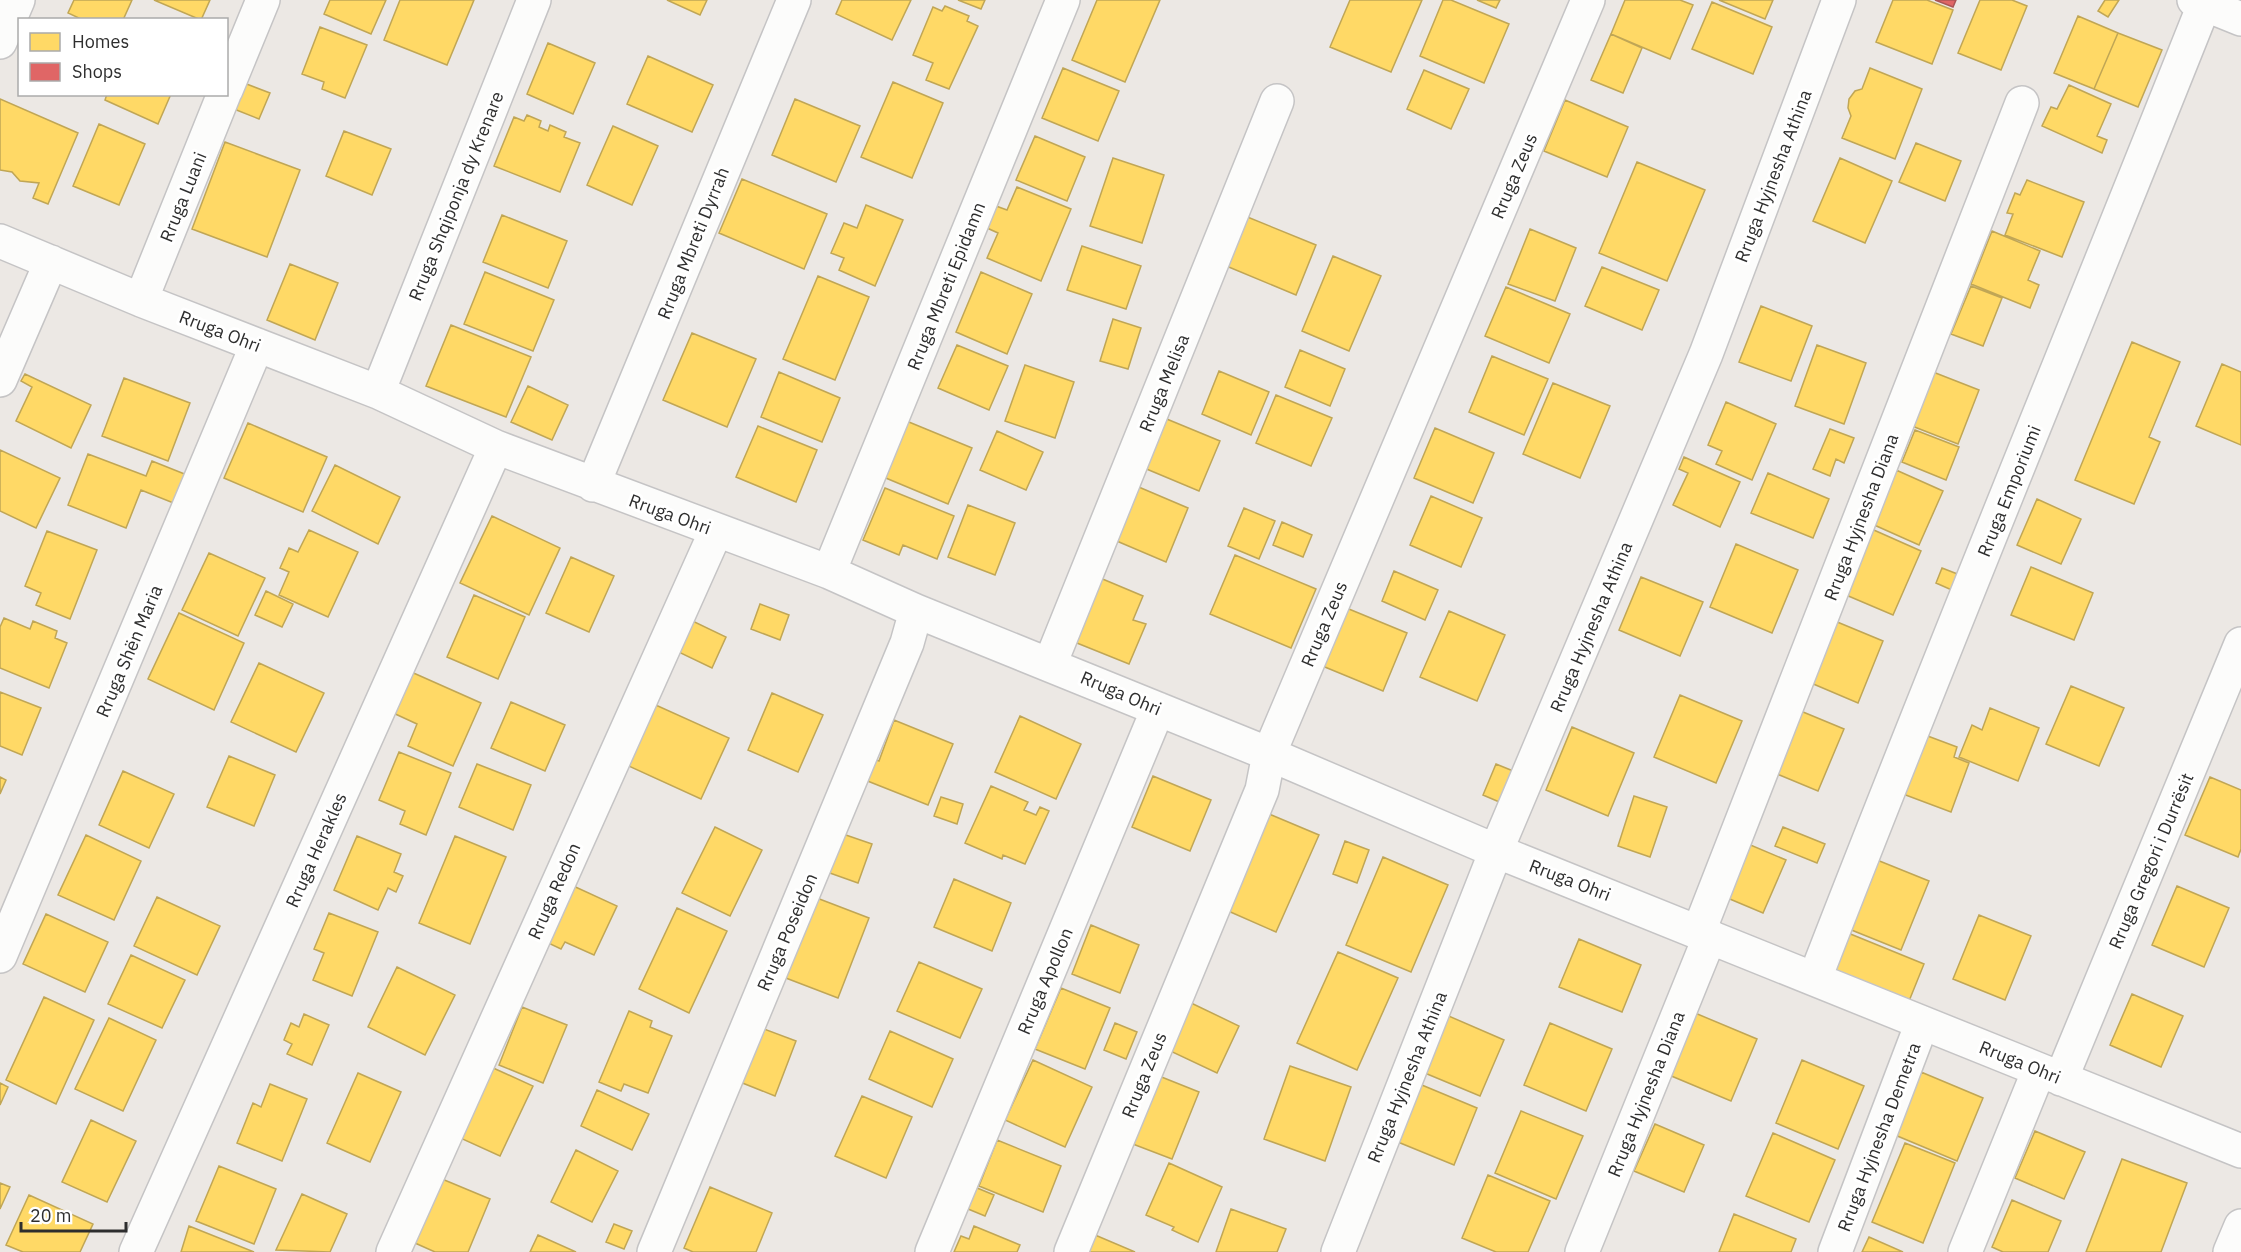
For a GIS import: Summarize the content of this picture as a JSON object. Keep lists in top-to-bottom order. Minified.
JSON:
{"streets":{"street":["Rruga Zeus","Rruga Hyjnesha Athina","Rruga Shqiponja dy Krenare","Rruga Luani","Rruga Mbreti Dyrrah","Rruga Mbreti Epidamn","Rruga Ohri","Rruga Melisa","Rruga Emporiumi","Rruga Hyjnesha Diana","Rruga Shën Maria","Rruga Herakles","Rruga Gregori i Durrësit","Rruga Redon","Rruga Poseidon","Rruga Apollon","Rruga Hyjnesha Demetra"]},"crossings":[["Rruga Zeus","Rruga Ohri"],["Rruga Hyjnesha Athina","Rruga Ohri"],["Rruga Shqiponja dy Krenare","Rruga Ohri"],["Rruga Luani","Rruga Ohri"],["Rruga Mbreti Dyrrah","Rruga Ohri"],["Rruga Mbreti Epidamn","Rruga Ohri"],["Rruga Ohri","Rruga Melisa"],["Rruga Ohri","Rruga Emporiumi"],["Rruga Ohri","Rruga Hyjnesha Diana"],["Rruga Ohri","Rruga Shën Maria"],["Rruga Ohri","Rruga Herakles"],["Rruga Ohri","Rruga Gregori i Durrësit"],["Rruga Ohri","Rruga Redon"],["Rruga Ohri","Rruga Poseidon"],["Rruga Ohri","Rruga Apollon"],["Rruga Ohri","Rruga Hyjnesha Demetra"]],"legend":["Homes","Shops"],"scale_bar":"20 m"}
